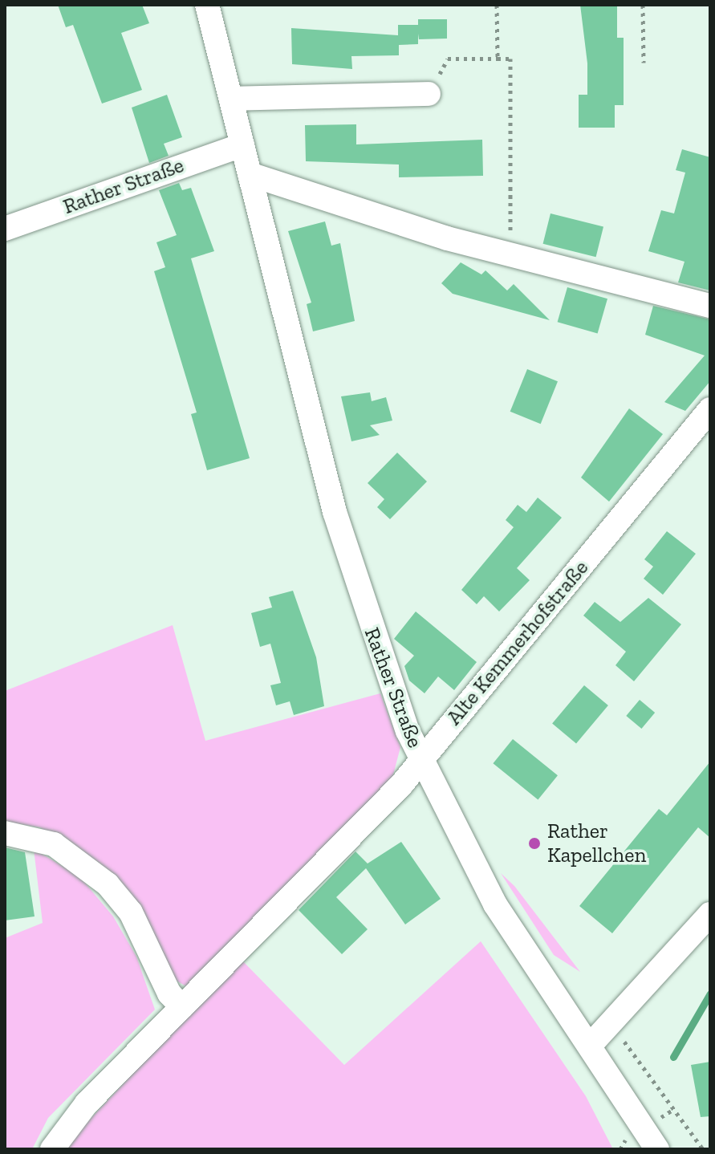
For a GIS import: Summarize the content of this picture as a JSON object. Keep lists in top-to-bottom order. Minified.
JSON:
{"streets":{"street":["Rather Straße","Alte Kemmerhofstraße"]},"crossings":[["Rather Straße","Alte Kemmerhofstraße"]],"places":["Rather Kapellchen"]}
